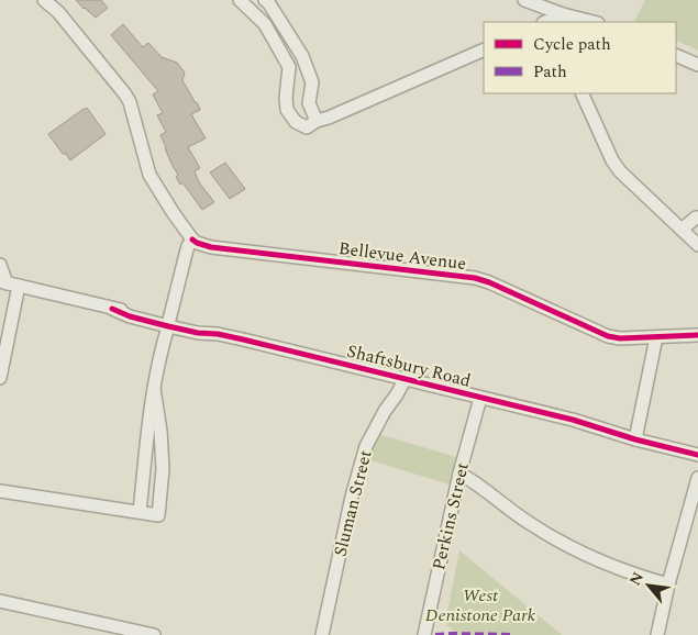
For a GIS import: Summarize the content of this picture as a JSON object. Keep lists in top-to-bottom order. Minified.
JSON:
{"streets":{"street":["Bellevue Avenue","Shaftsbury Road","Sluman Street","Perkins Street"]},"crossings":[["Shaftsbury Road","Sluman Street"],["Shaftsbury Road","Perkins Street"]],"parks":["West Denistone Park"],"legend":["Cycle path","Path"],"north":"top left"}
